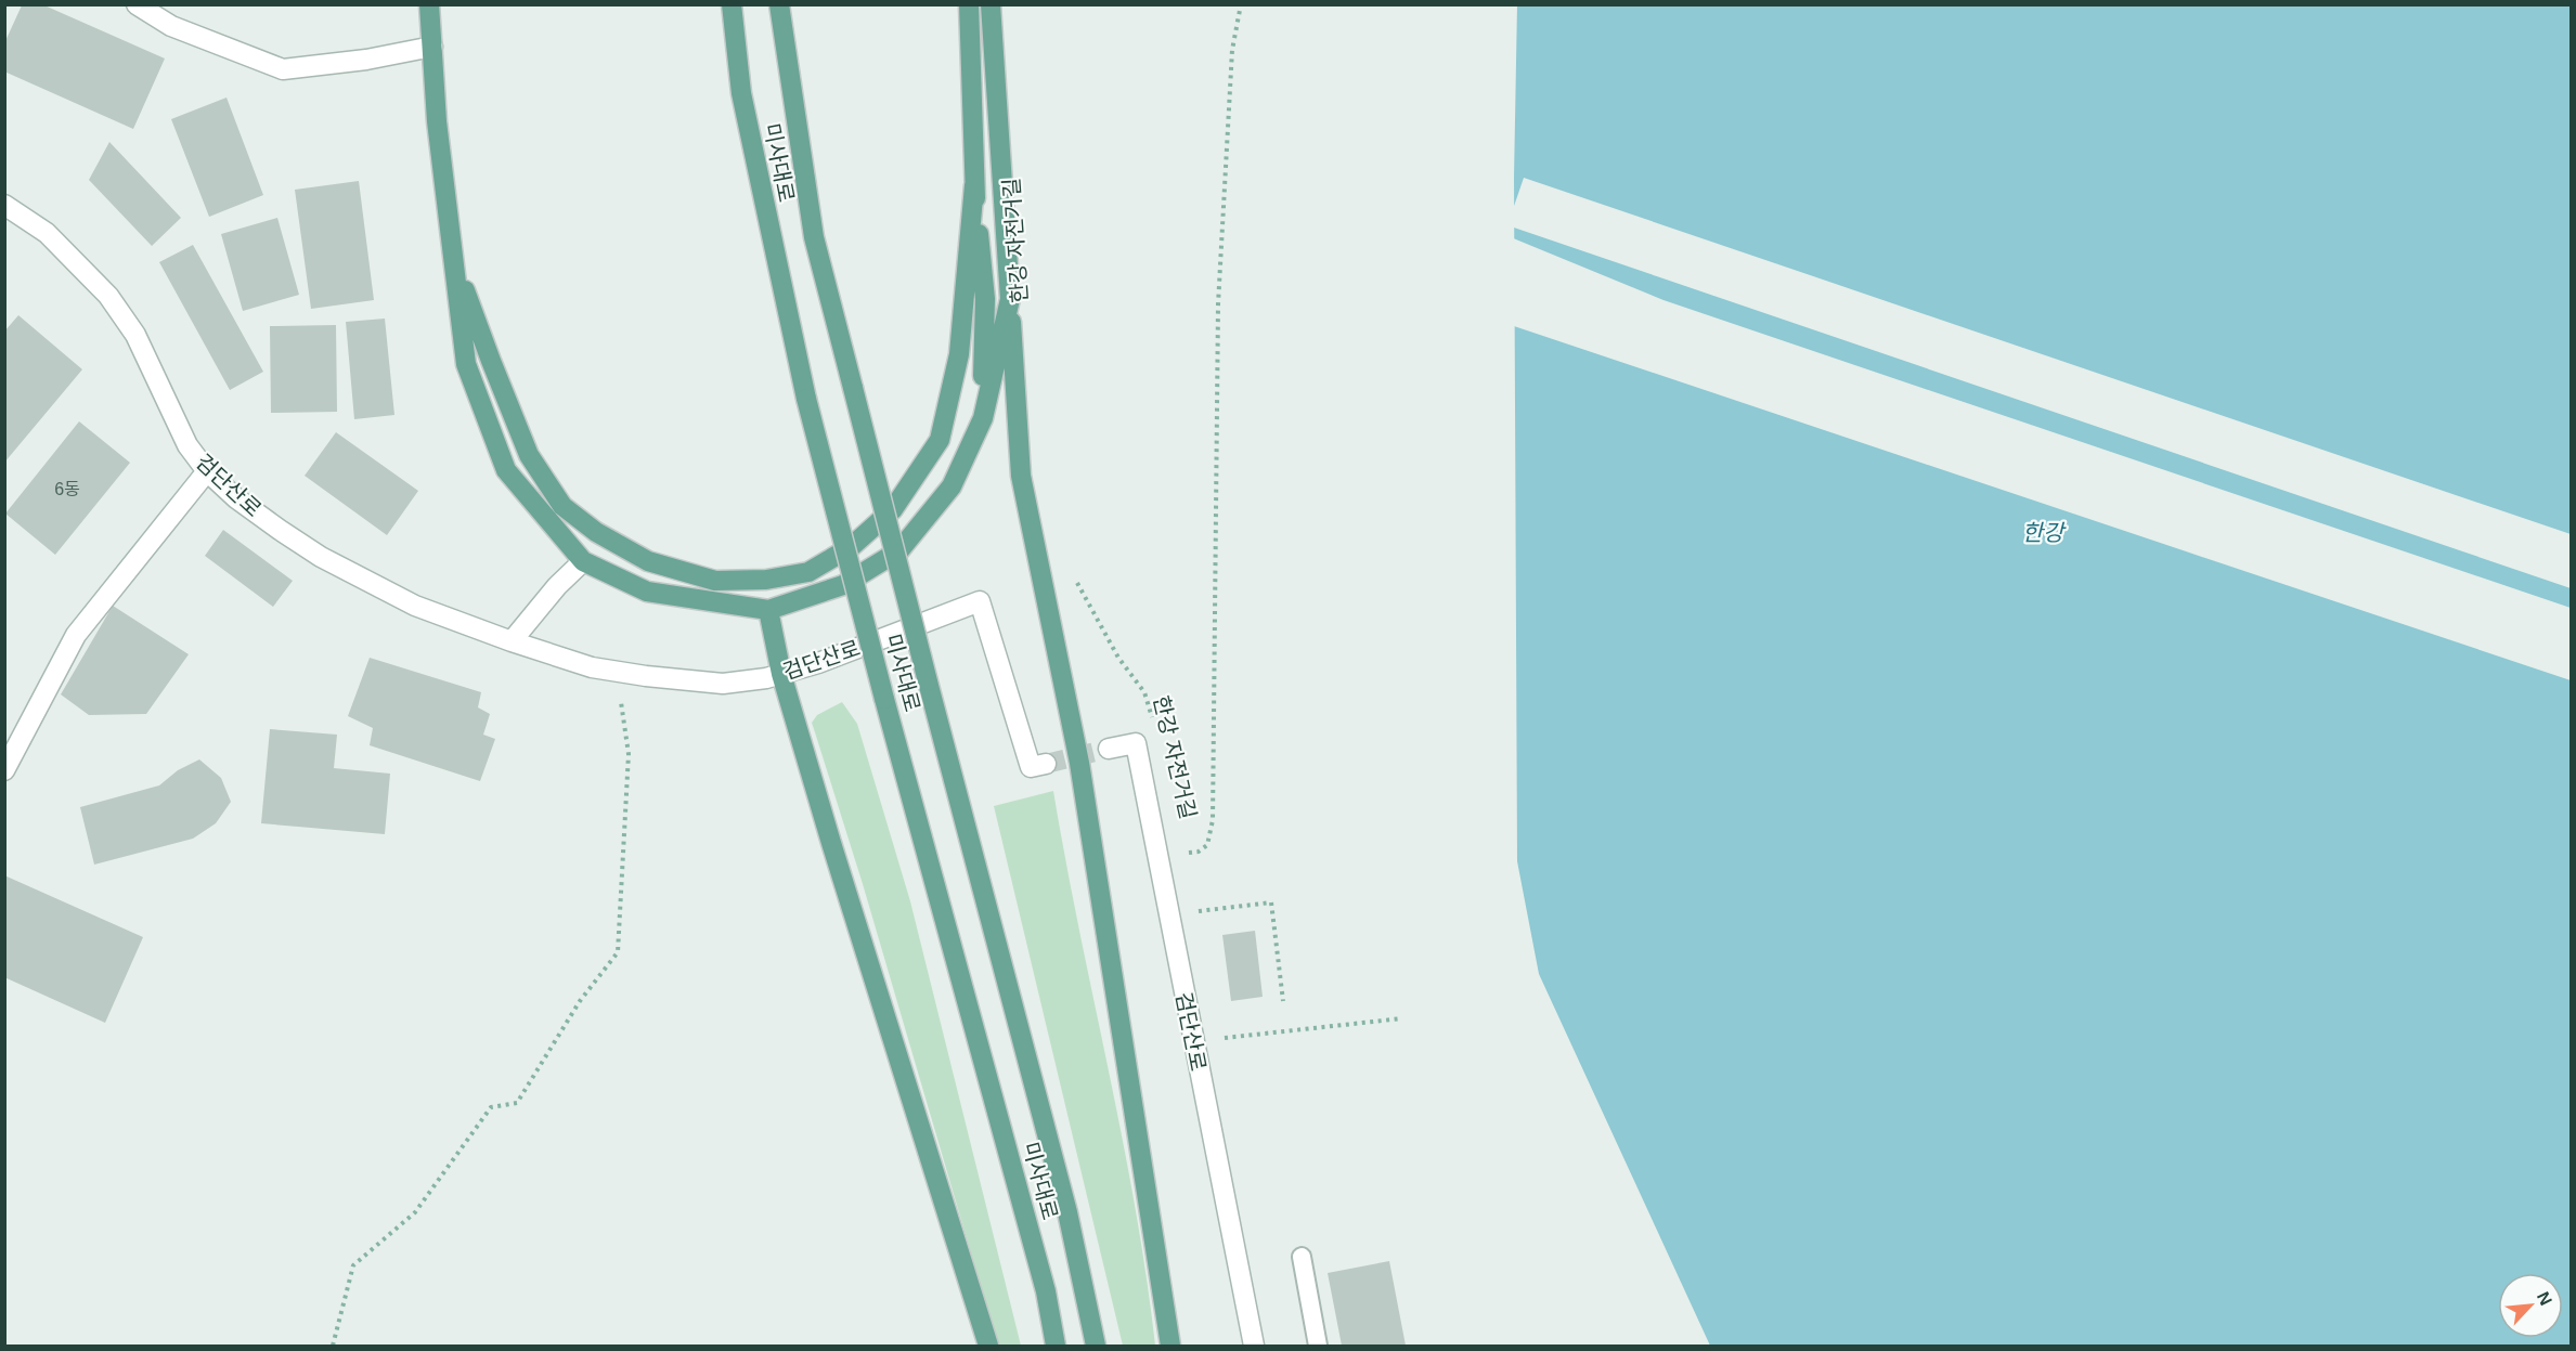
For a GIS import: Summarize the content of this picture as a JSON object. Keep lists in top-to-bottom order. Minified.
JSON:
{"streets":{"main road":["미사대로"],"street":["검단산로"],"path":["한강 자전거길"]},"water":["한강"],"house_numbers":["6동"],"north":"top right"}
